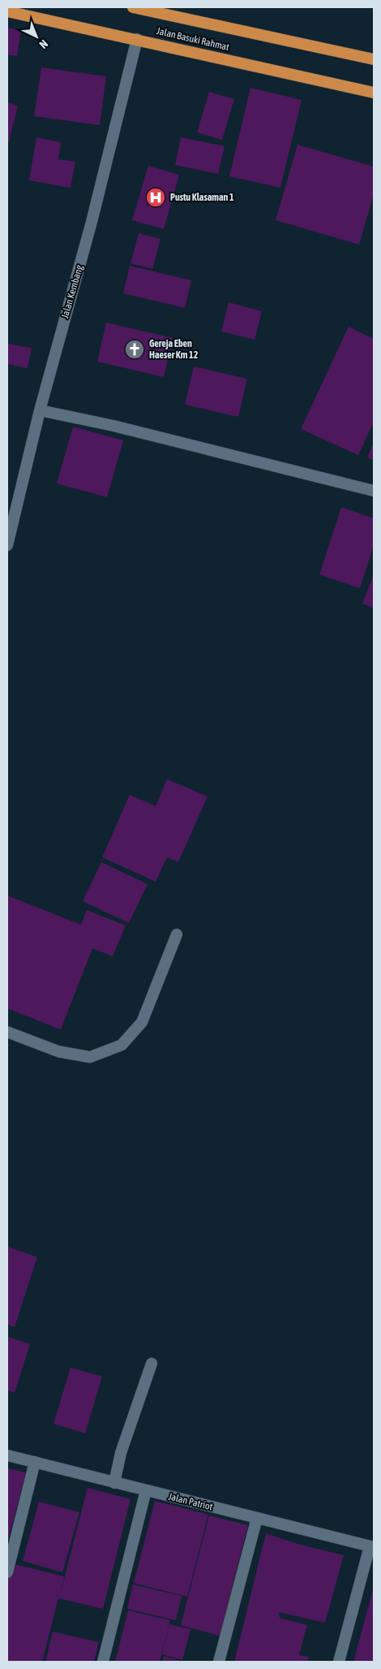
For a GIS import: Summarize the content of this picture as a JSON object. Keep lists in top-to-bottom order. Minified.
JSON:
{"streets":{"highway":["Jalan Basuki Rahmat"],"street":["Jalan Kembang","Jalan Patriot"]},"crossings":[["Jalan Basuki Rahmat","Jalan Kembang"]],"places":{"hospital":["Pustu Klasaman 1"],"church":["Gereja Eben Haeser Km 12"]},"north":"bottom right"}
